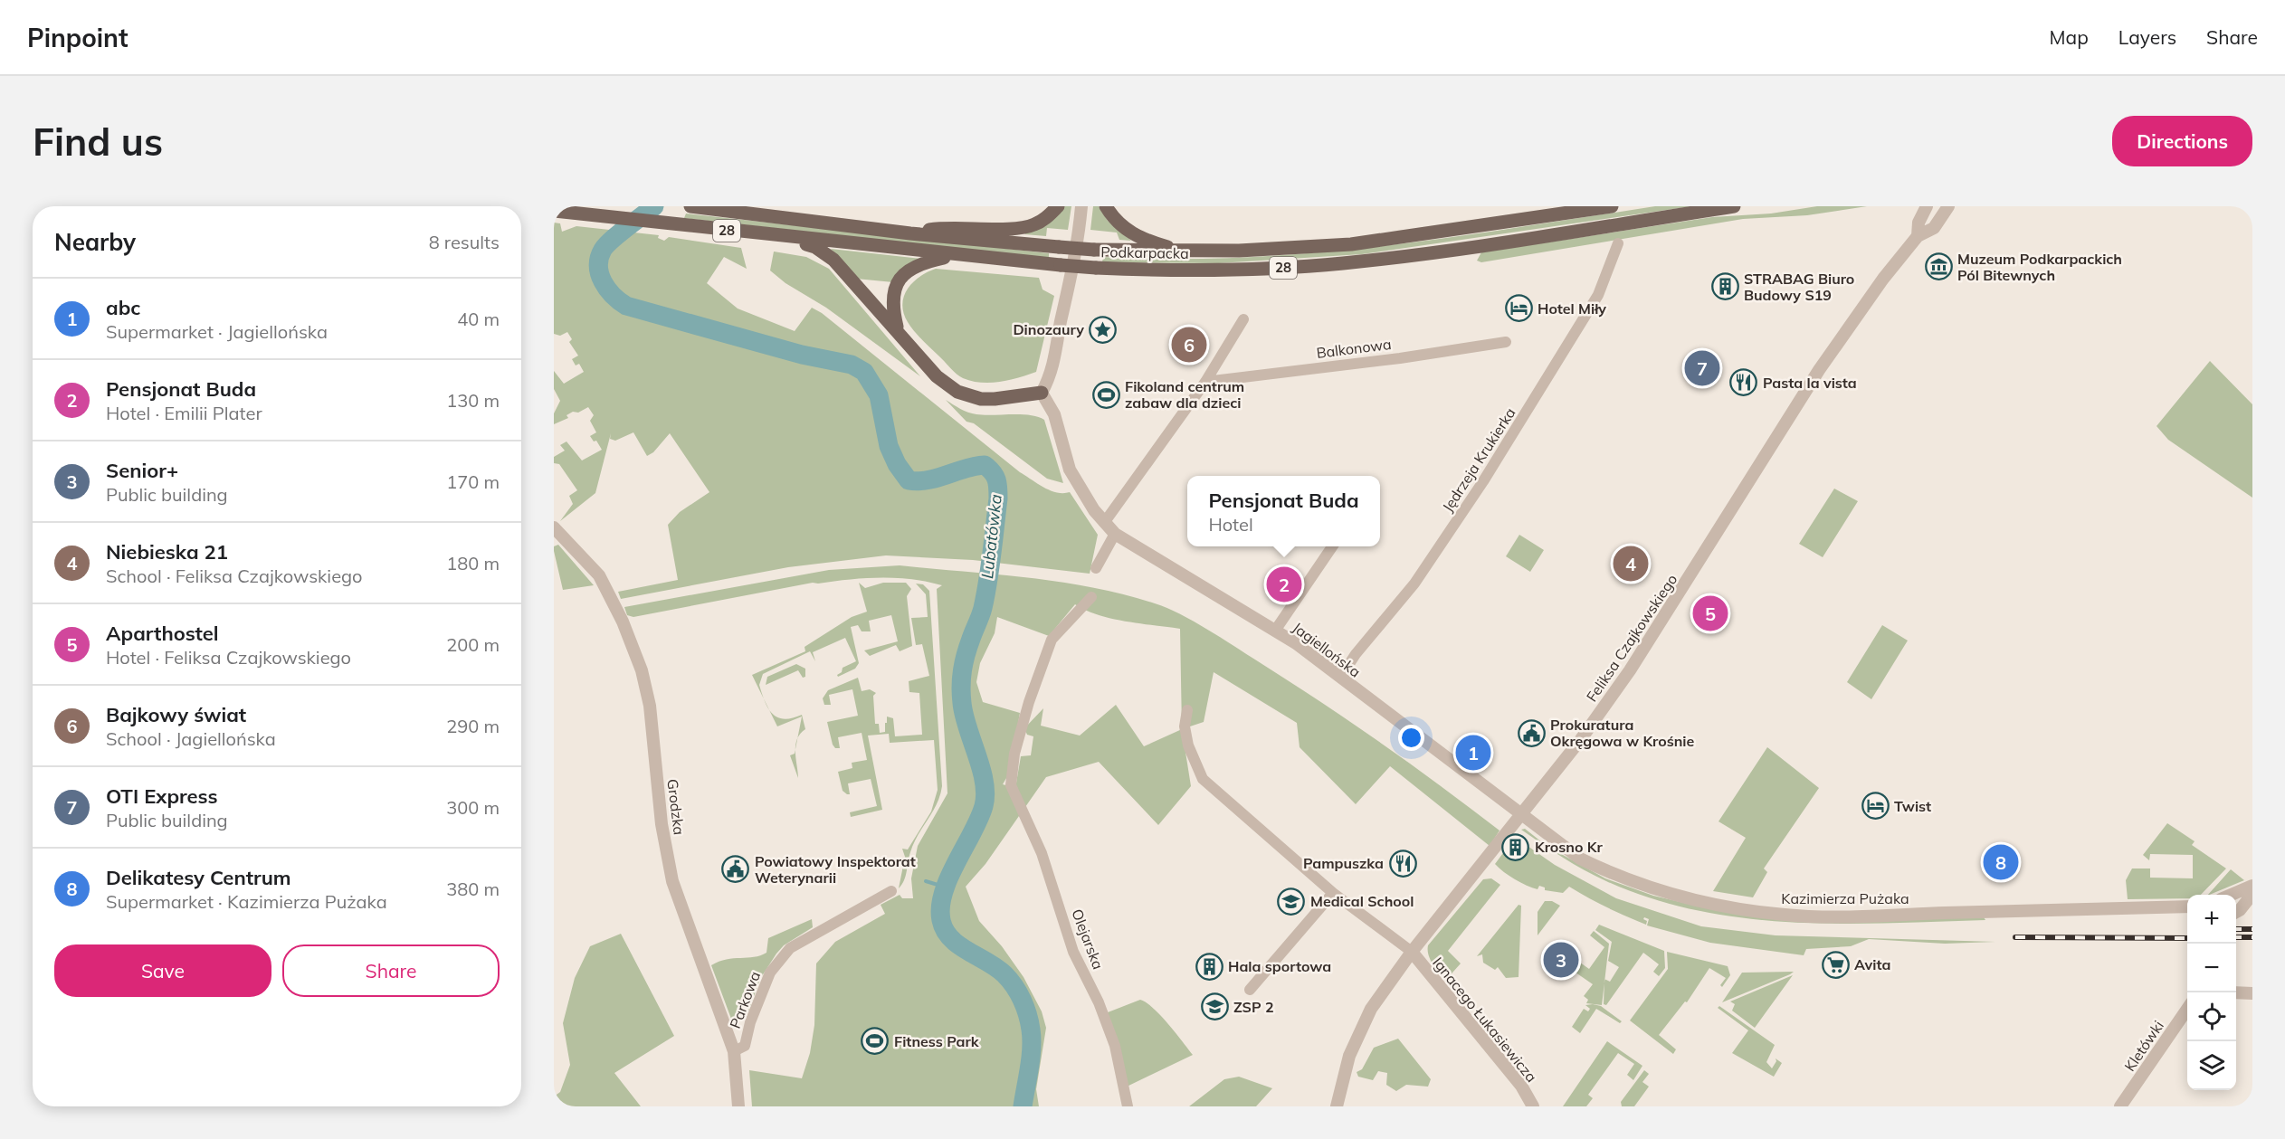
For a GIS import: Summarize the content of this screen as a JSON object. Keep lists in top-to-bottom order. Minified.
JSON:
{"streets":{"main road":["28","Podkarpacka"],"street":["Balkonowa","Jędrzeja Krukierka","Feliksa Czajkowskiego","Jagiellońska","Grodzka","Kazimierza Pużaka","Olejarska","Parkowa","Ignacego Łukasiewicza","Kletówki"]},"crossings":[["Jędrzeja Krukierka","Jagiellońska"],["Feliksa Czajkowskiego","Jagiellońska"],["Feliksa Czajkowskiego","Kazimierza Pużaka"],["Feliksa Czajkowskiego","Ignacego Łukasiewicza"],["Jagiellońska","Kazimierza Pużaka"],["Grodzka","Parkowa"]],"water":["Lubatówka"],"places":{"museum":["Muzeum Podkarpackich Pól Bitewnych"],"building":["STRABAG Biuro Budowy S19","Krosno Kr","Hala sportowa"],"hotel":["Hotel Miły","Twist"],"place":["Dinozaury"],"restaurant":["Pasta la vista","Pampuszka"],"sports":["Fikoland centrum zabaw dla dzieci","Fitness Park"],"public building":["Prokuratura Okręgowa w Krośnie","Powiatowy Inspektorat Weterynarii"],"school or university":["Medical School","ZSP 2"],"supermarket":["Avita"]},"page":{"header":"Pinpoint","nav":["Map","Layers","Share"],"buttons":["Directions",["Save","Share"]],"title":"Find us","heading":["Nearby","8 results"],"list":[{"mark":"1","name":"abc","note":"Supermarket · Jagiellońska","value":"40 m"},{"mark":"2","name":"Pensjonat Buda","note":"Hotel · Emilii Plater","value":"130 m"},{"mark":"3","name":"Senior+","note":"Public building","value":"170 m"},{"mark":"4","name":"Niebieska 21","note":"School · Feliksa Czajkowskiego","value":"180 m"},{"mark":"5","name":"Aparthostel","note":"Hotel · Feliksa Czajkowskiego","value":"200 m"},{"mark":"6","name":"Bajkowy świat","note":"School · Jagiellońska","value":"290 m"},{"mark":"7","name":"OTI Express","note":"Public building","value":"300 m"},{"mark":"8","name":"Delikatesy Centrum","note":"Supermarket · Kazimierza Pużaka","value":"380 m"}],"pins":["6","7","4","2","5","1","8","3"],"popup":["Pensjonat Buda","Hotel"],"map_buttons":["+","−"]}}
